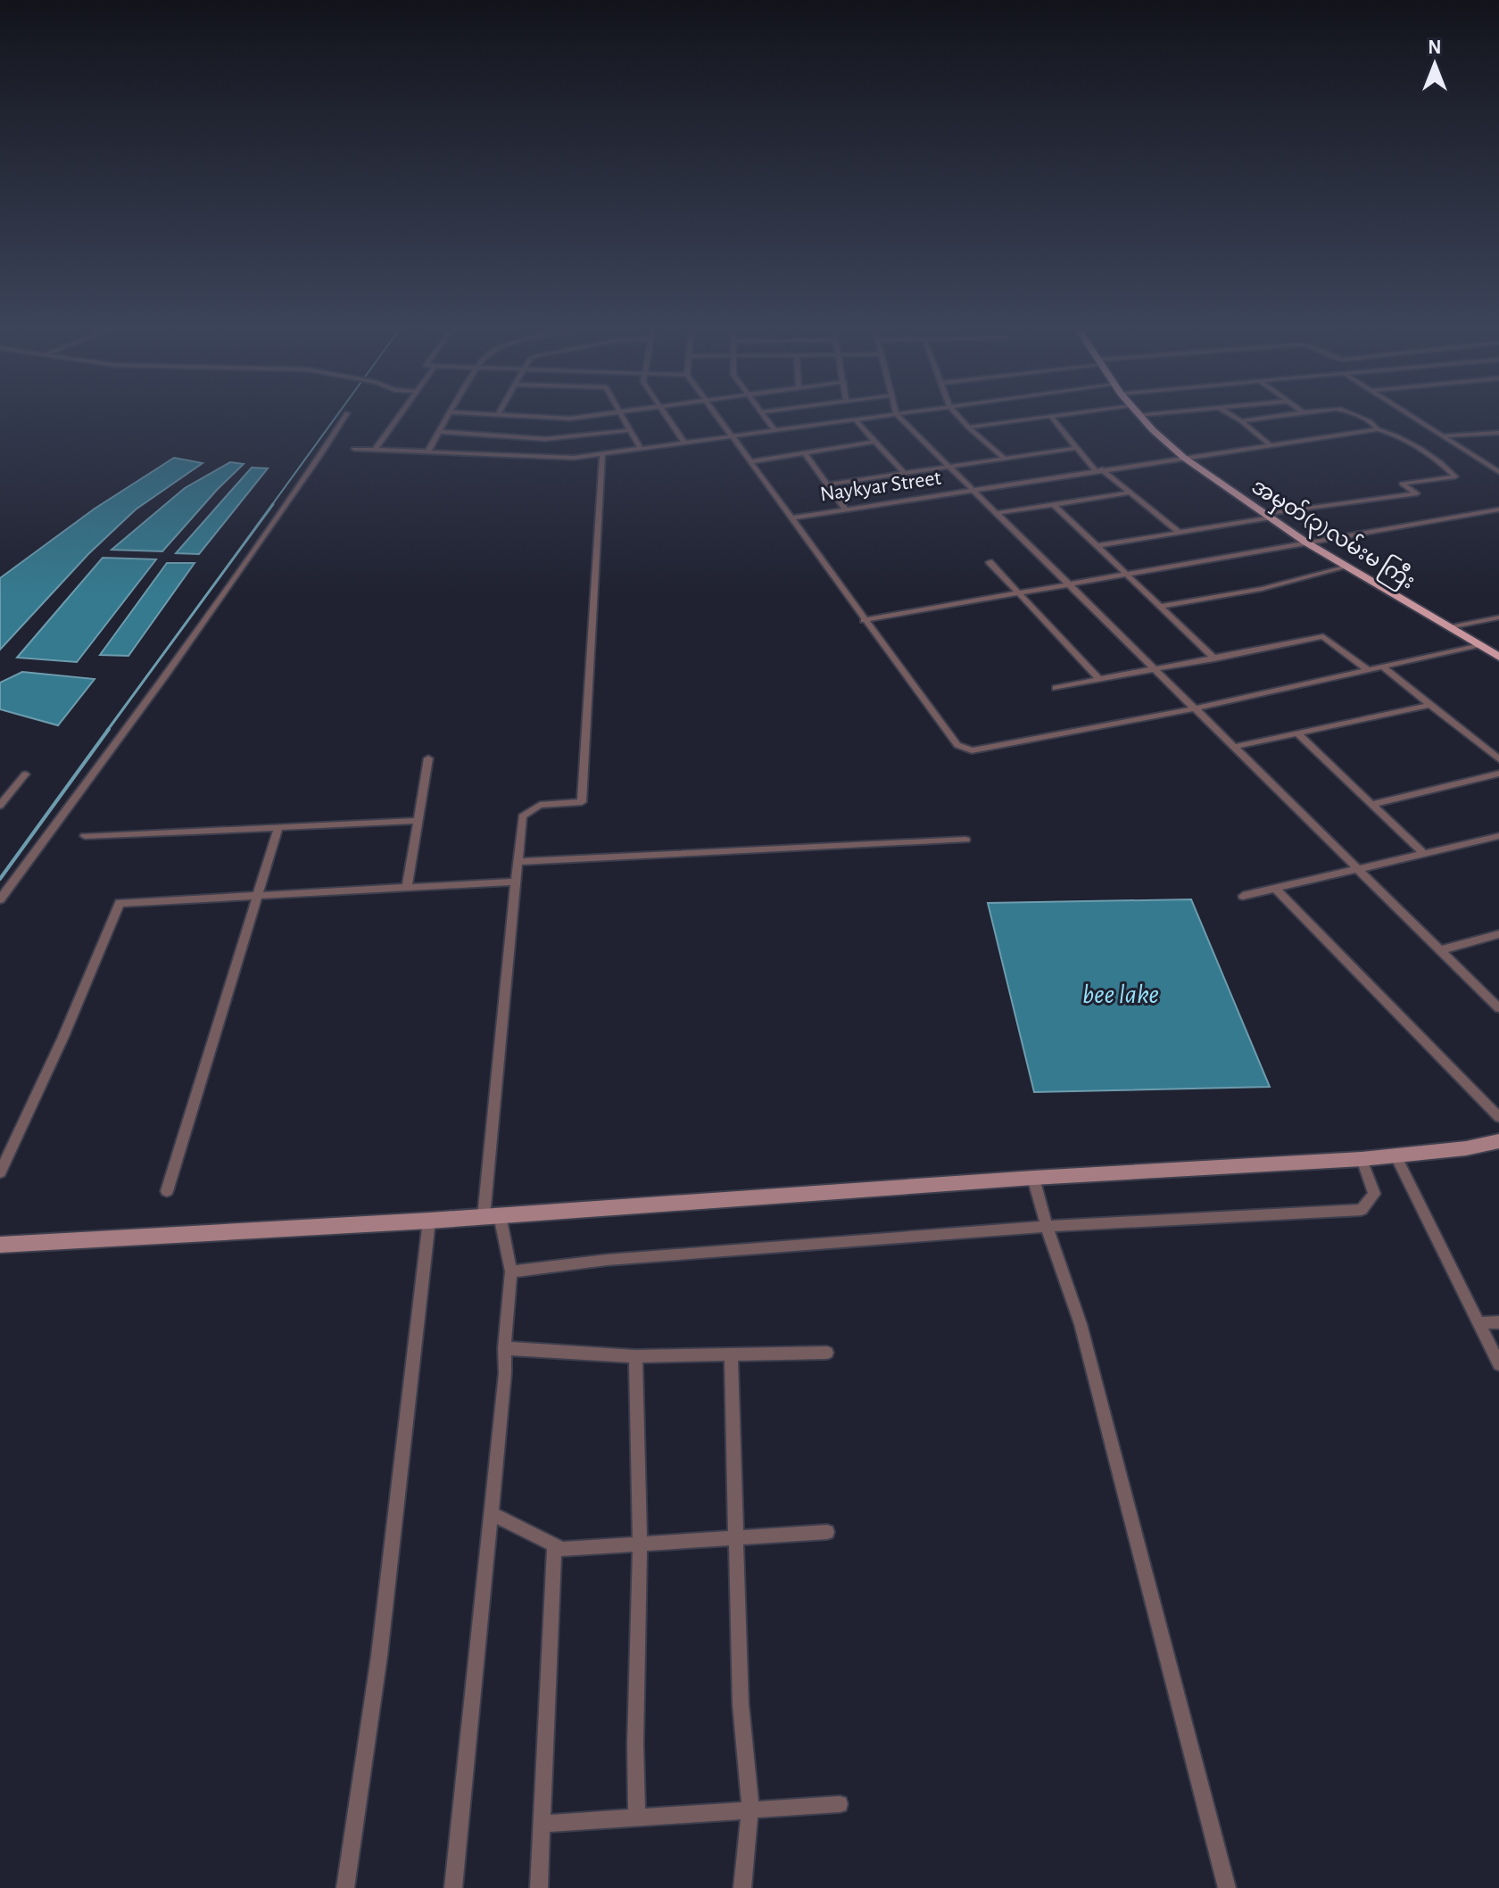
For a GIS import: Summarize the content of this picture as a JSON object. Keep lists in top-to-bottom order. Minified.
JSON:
{"streets":{"main road":["အမှတ်(၃)လမ်းမ ကြီး"],"street":["Naykyar Street"]},"crossings":[["Naykyar Street","အမှတ်(၃)လမ်းမ ကြီး"]],"water":["bee lake"],"north":"top"}
